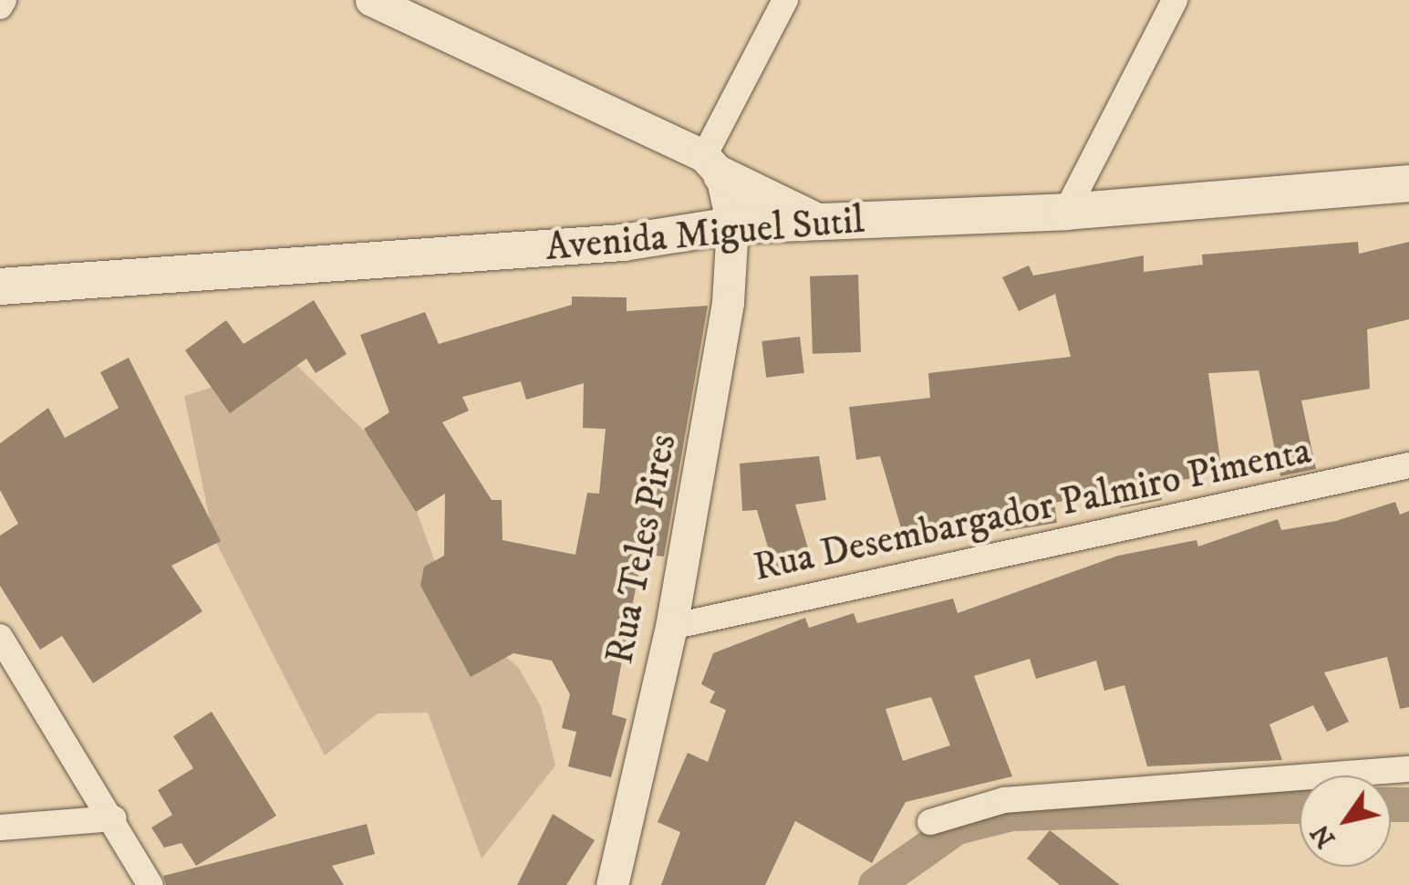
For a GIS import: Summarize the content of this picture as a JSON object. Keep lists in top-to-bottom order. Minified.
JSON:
{"streets":{"main road":["Avenida Miguel Sutil"],"street":["Rua Desembargador Palmiro Pimenta","Rua Teles Pires"]},"crossings":[["Avenida Miguel Sutil","Rua Teles Pires"],["Rua Desembargador Palmiro Pimenta","Rua Teles Pires"]],"north":"bottom left"}
